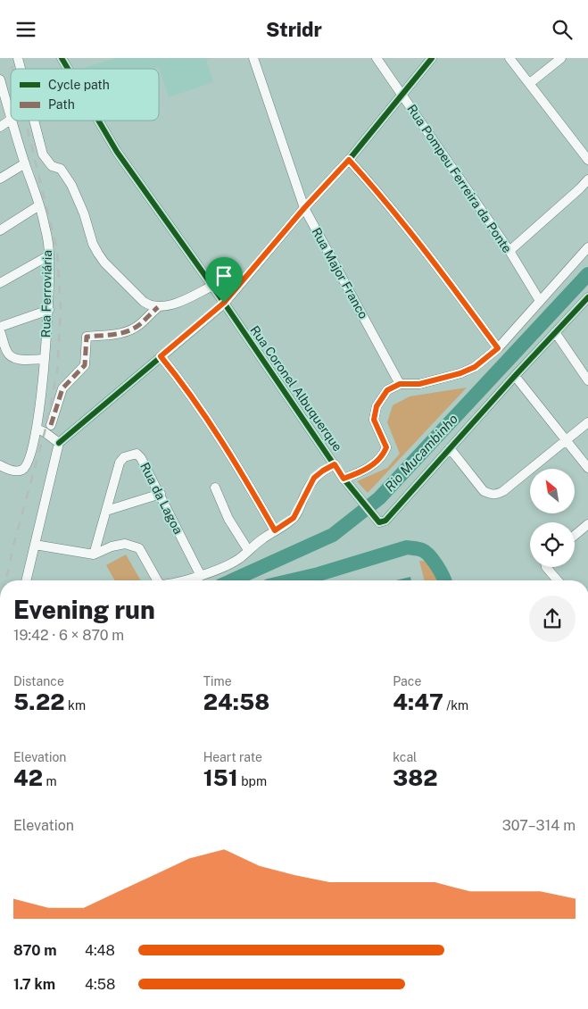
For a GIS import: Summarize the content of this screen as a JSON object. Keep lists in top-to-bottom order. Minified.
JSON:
{"streets":{"street":["Rua Pompeu Ferreira da Ponte","Rua Major Franco","Rua Ferroviária","Rua Coronel Albuquerque","Rua da Lagoa"]},"water":["Rio Mucambinho"],"legend":["Cycle path","Path"],"north":"top left","page":{"header":"Stridr","heading":["Evening run","19:42 · 6 × 870 m"],"stats":[["Distance","5.22 km"],["Time","24:58"],["Pace","4:47 /km"],["Elevation","42 m"],["Heart rate","151 bpm"],["kcal","382"]],"chart":["Elevation","307–314 m"],"list":[{"name":"870 m","note":"4:48"},{"name":"1.7 km","note":"4:58"}]}}
